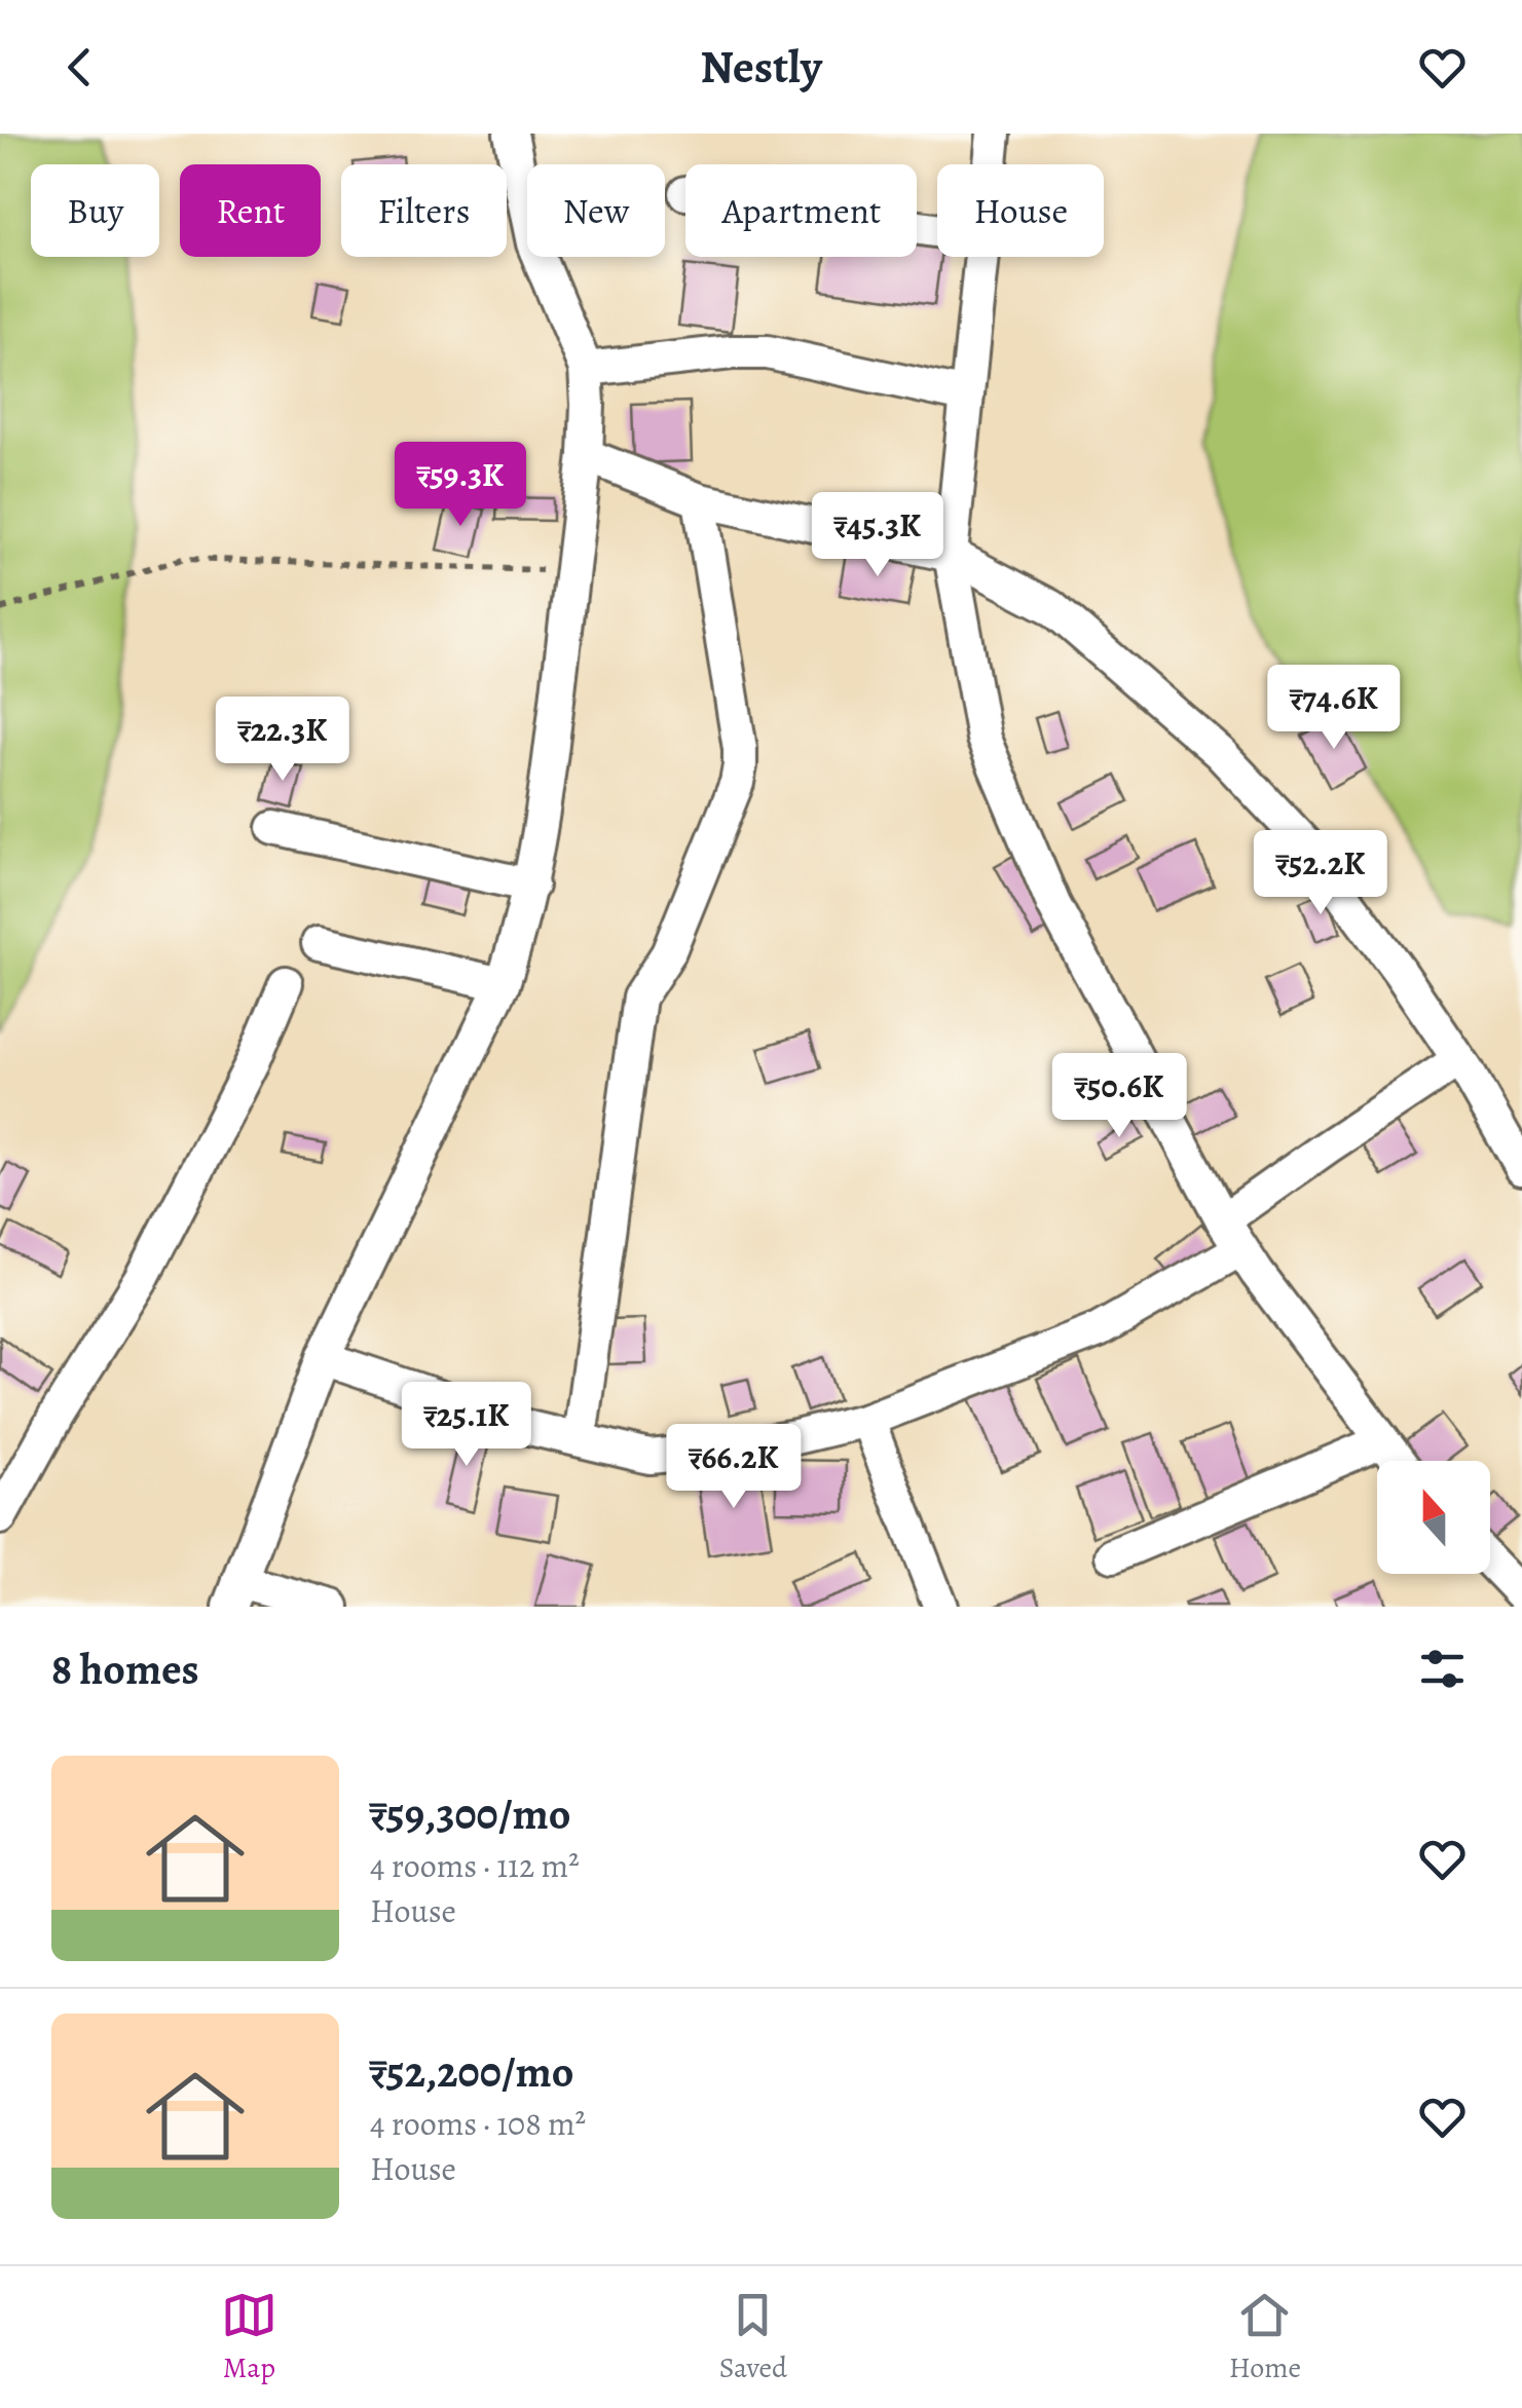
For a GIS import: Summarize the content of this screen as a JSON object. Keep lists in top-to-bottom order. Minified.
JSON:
{"north":"top","page":{"header":"Nestly","chip":["Buy","Rent","Filters","New","Apartment","House"],"price":["₹59.3K","₹45.3K","₹74.6K","₹22.3K","₹52.2K","₹50.6K","₹25.1K","₹66.2K"],"heading":"8 homes","list":[{"name":"₹59,300/mo","note":"4 rooms · 112 m² · House"},{"name":"₹52,200/mo","note":"4 rooms · 108 m² · House"}],"tabs":["Map","Saved","Home"]}}
